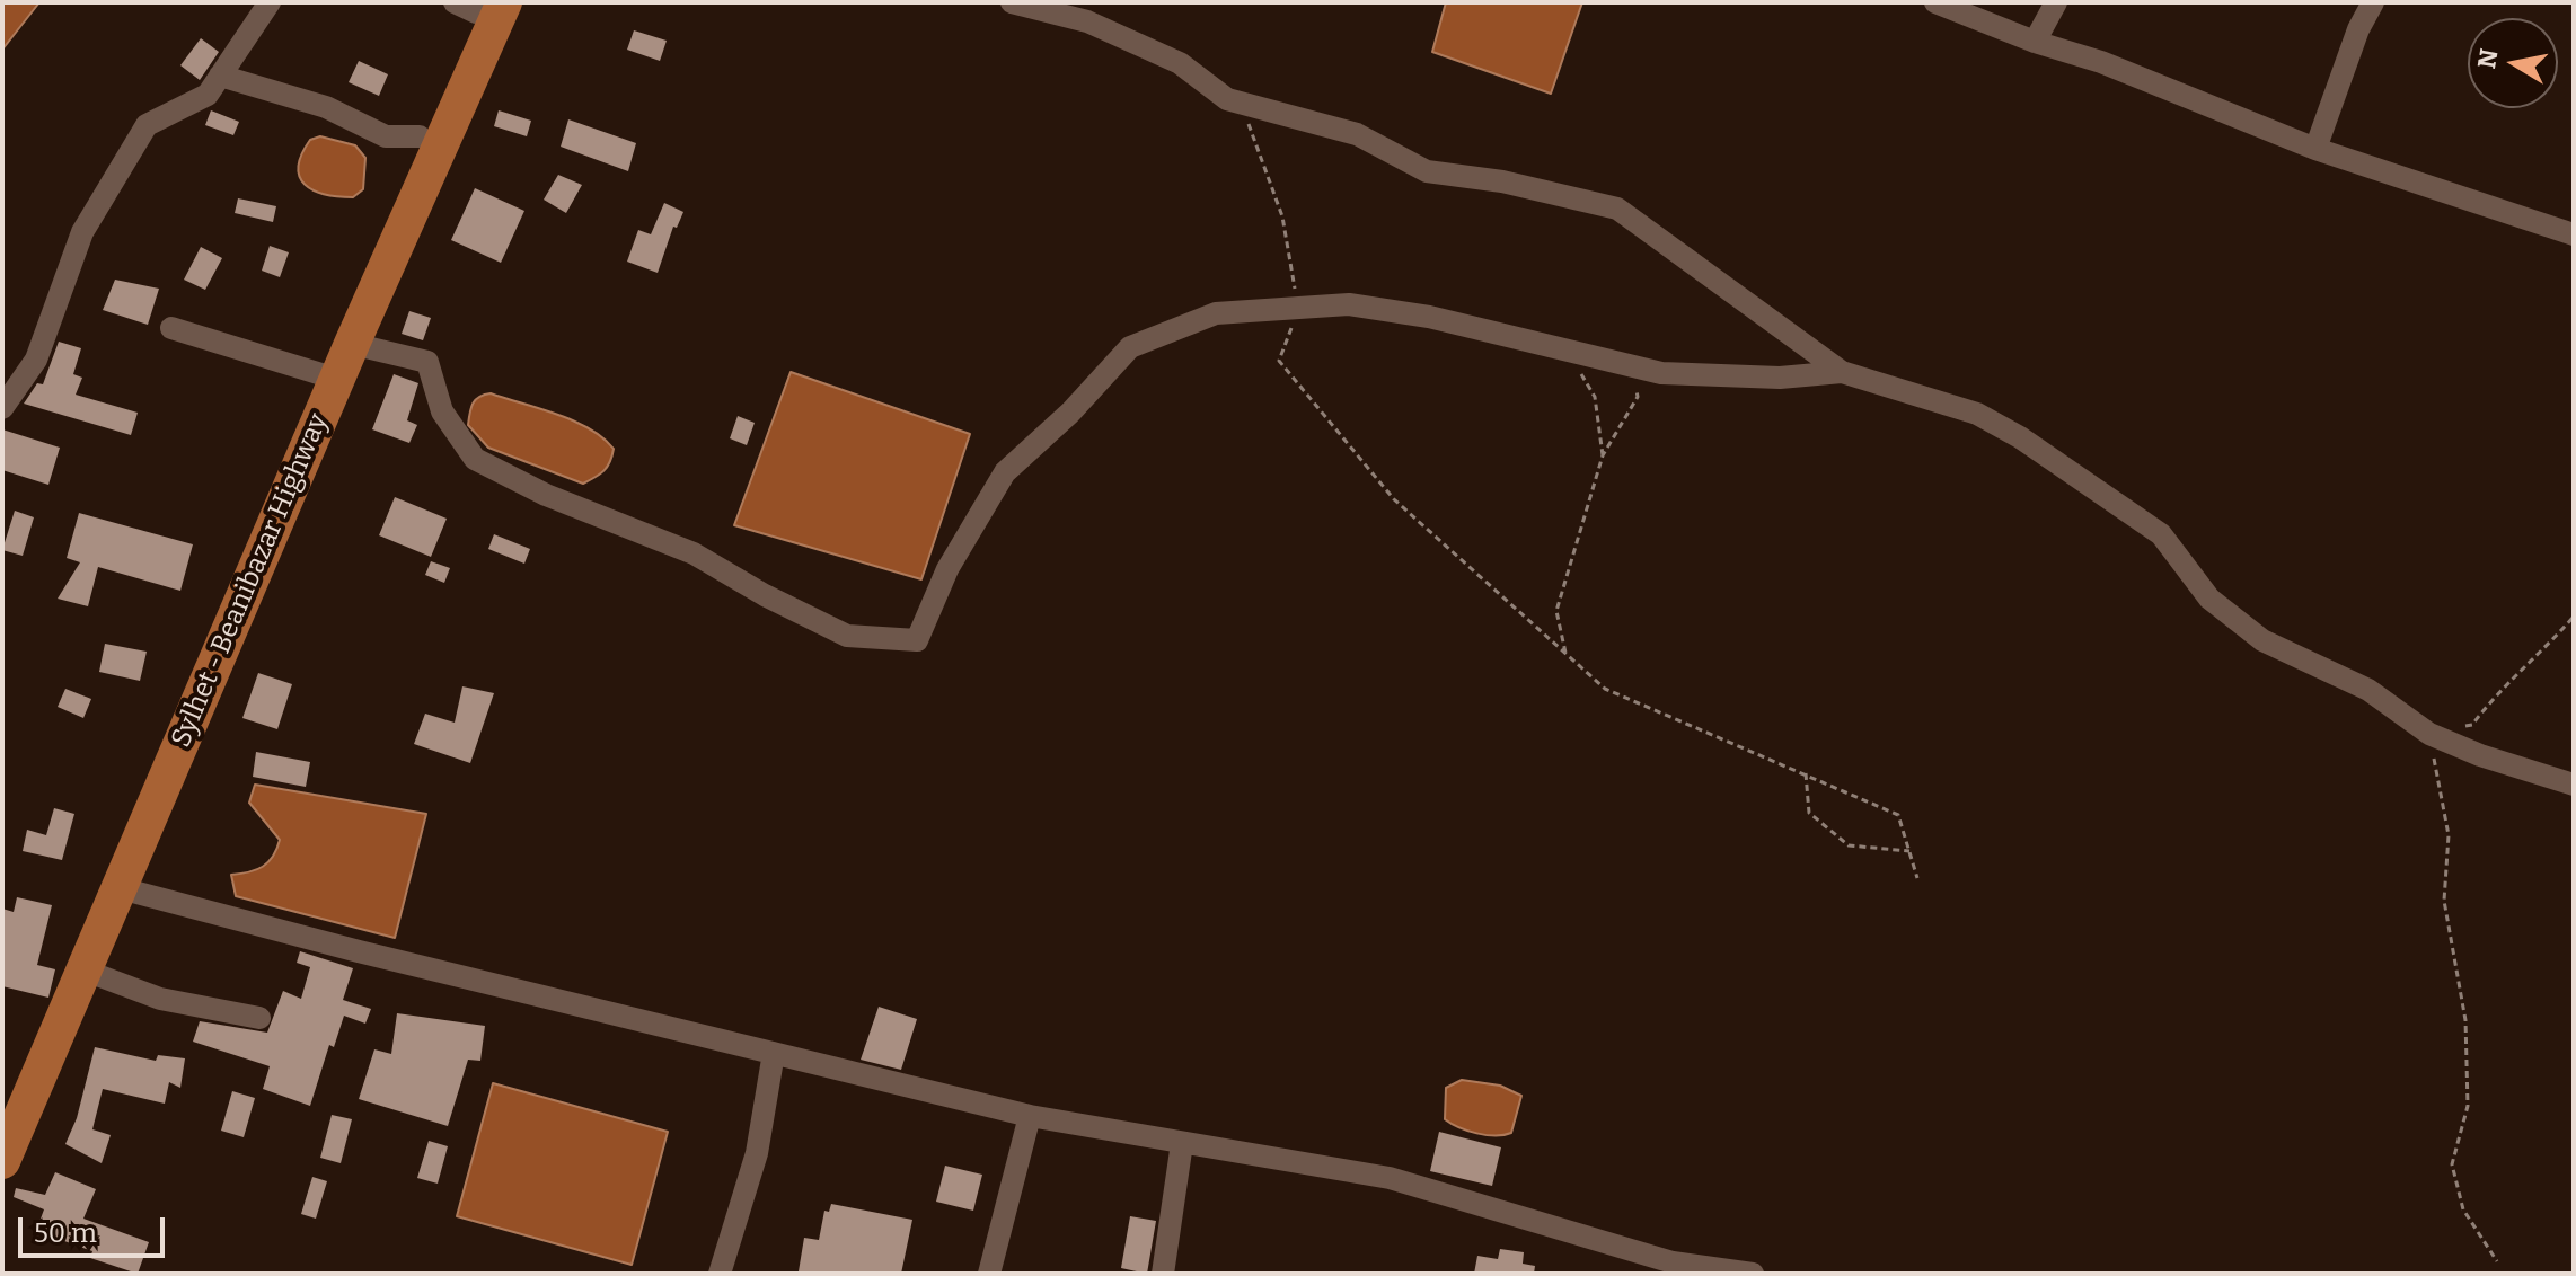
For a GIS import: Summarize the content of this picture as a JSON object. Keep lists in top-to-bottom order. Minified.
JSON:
{"streets":{"main road":["Sylhet - Beanibazar Highway"]},"scale_bar":"50 m","north":"left"}
